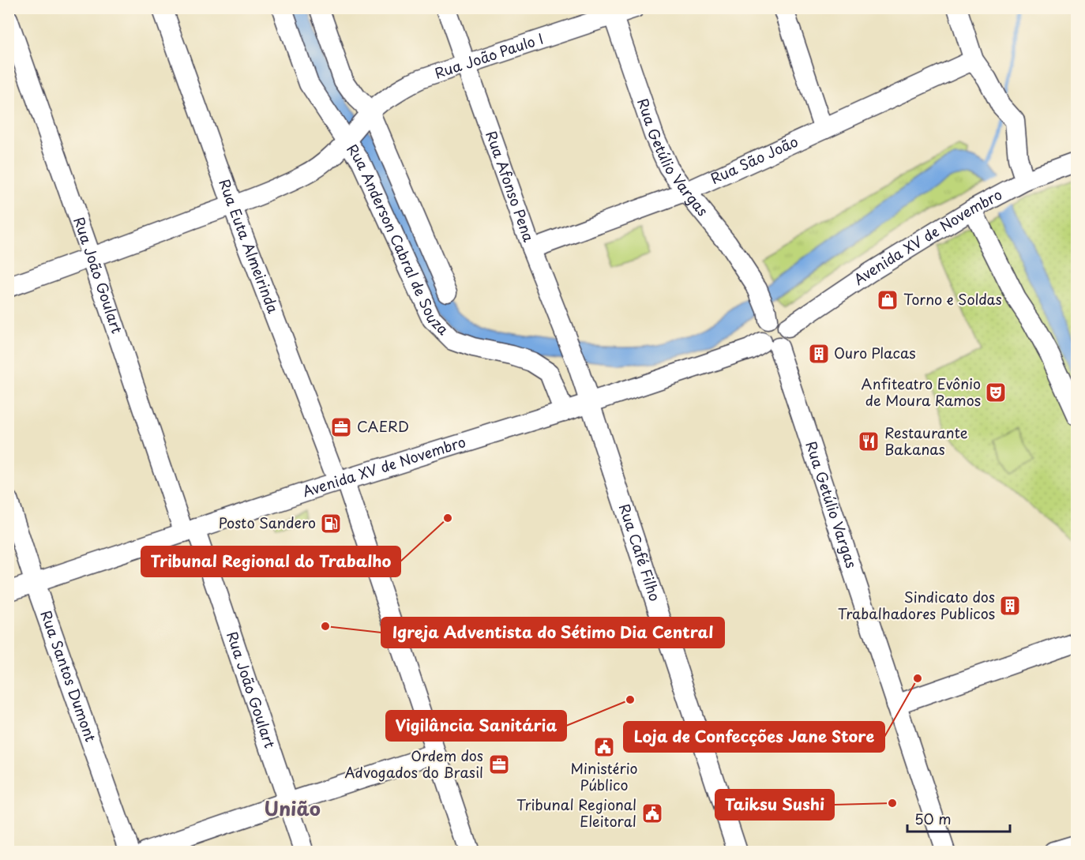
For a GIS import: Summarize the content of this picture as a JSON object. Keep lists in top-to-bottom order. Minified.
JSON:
{"streets":{"street":["Rua João Paulo I","Rua Getúlio Vargas","Rua São João","Rua Afonso Pena","Avenida XV de Novembro","Rua Anderson Cabral de Souza","Rua Euta Almeirinda","Rua João Goulart","Rua Café Filho","Rua Santos Dumont"]},"crossings":[["Rua João Paulo I","Rua Getúlio Vargas"],["Rua João Paulo I","Rua Afonso Pena"],["Rua João Paulo I","Rua Anderson Cabral de Souza"],["Rua João Paulo I","Rua Euta Almeirinda"],["Rua João Paulo I","Rua João Goulart"],["Rua Getúlio Vargas","Rua São João"],["Rua Getúlio Vargas","Avenida XV de Novembro"],["Rua São João","Rua Afonso Pena"],["Rua Afonso Pena","Rua Café Filho"],["Avenida XV de Novembro","Rua Anderson Cabral de Souza"],["Avenida XV de Novembro","Rua Euta Almeirinda"],["Avenida XV de Novembro","Rua João Goulart"],["Avenida XV de Novembro","Rua Café Filho"],["Avenida XV de Novembro","Rua Santos Dumont"]],"districts":["União"],"places":{"shop":["Torno e Soldas"],"building":["Ouro Placas","Sindicato dos Trabalhadores Publicos"],"theatre":["Anfiteatro Evônio de Moura Ramos"],"office":["CAERD","Ordem dos Advogados do Brasil"],"restaurant":["Restaurante Bakanas"],"other":["Tribunal Regional do Trabalho","Igreja Adventista do Sétimo Dia Central","Loja de Confecções Jane Store","Vigilância Sanitária","Taiksu Sushi"],"fuel station":["Posto Sandero"],"public building":["Ministério Público","Tribunal Regional Eleitoral"]},"scale_bar":"50 m"}
